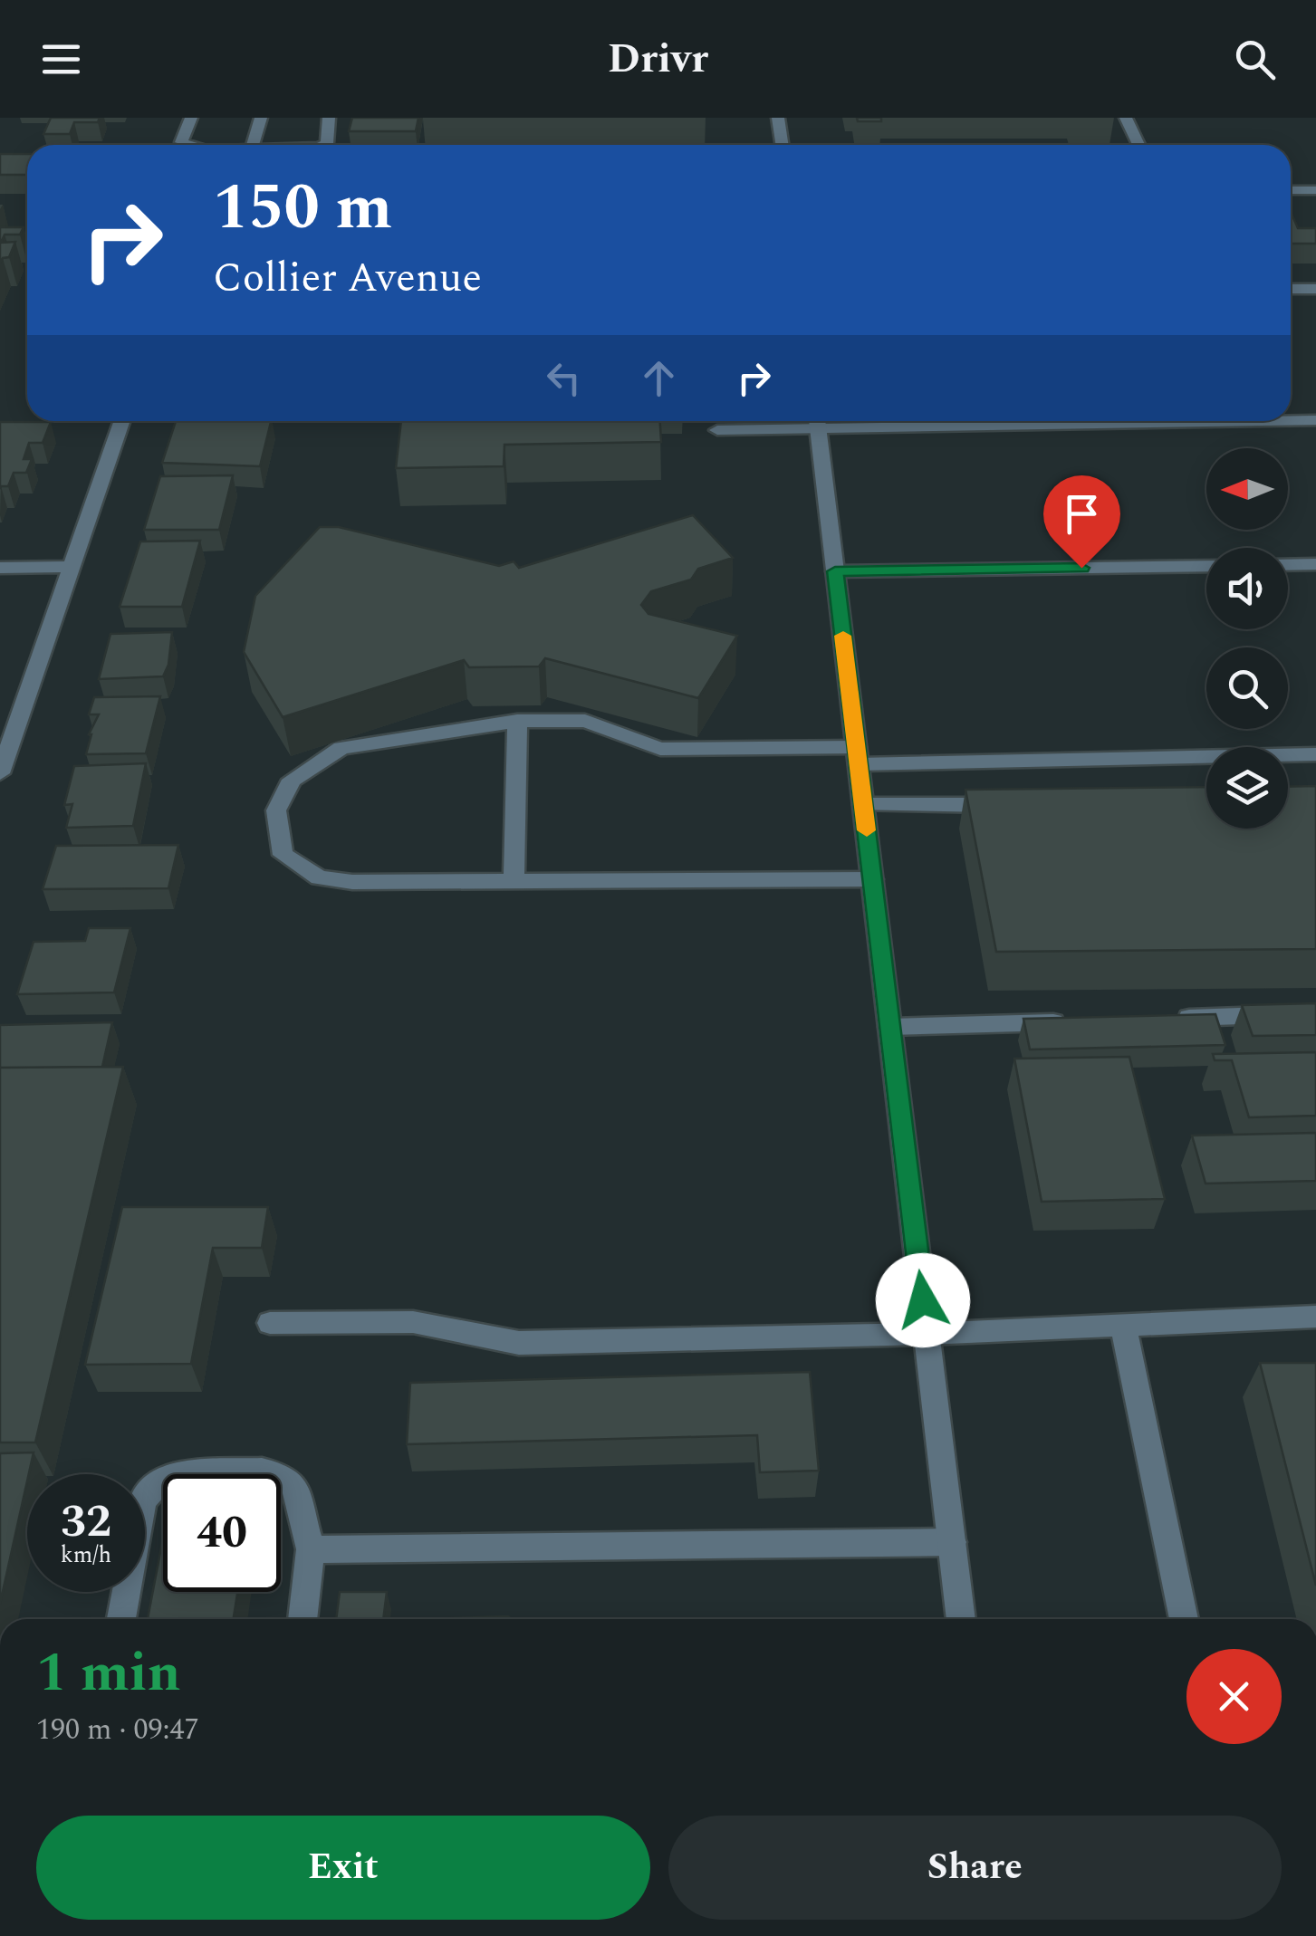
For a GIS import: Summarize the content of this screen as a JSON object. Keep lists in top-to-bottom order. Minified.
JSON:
{"north":"left","page":{"header":"Drivr","turn":["150 m","Collier Avenue"],"speed":"32 km/h","limit":"40","heading":["1 min","190 m · 09:47"],"buttons":["Exit","Share"]}}
